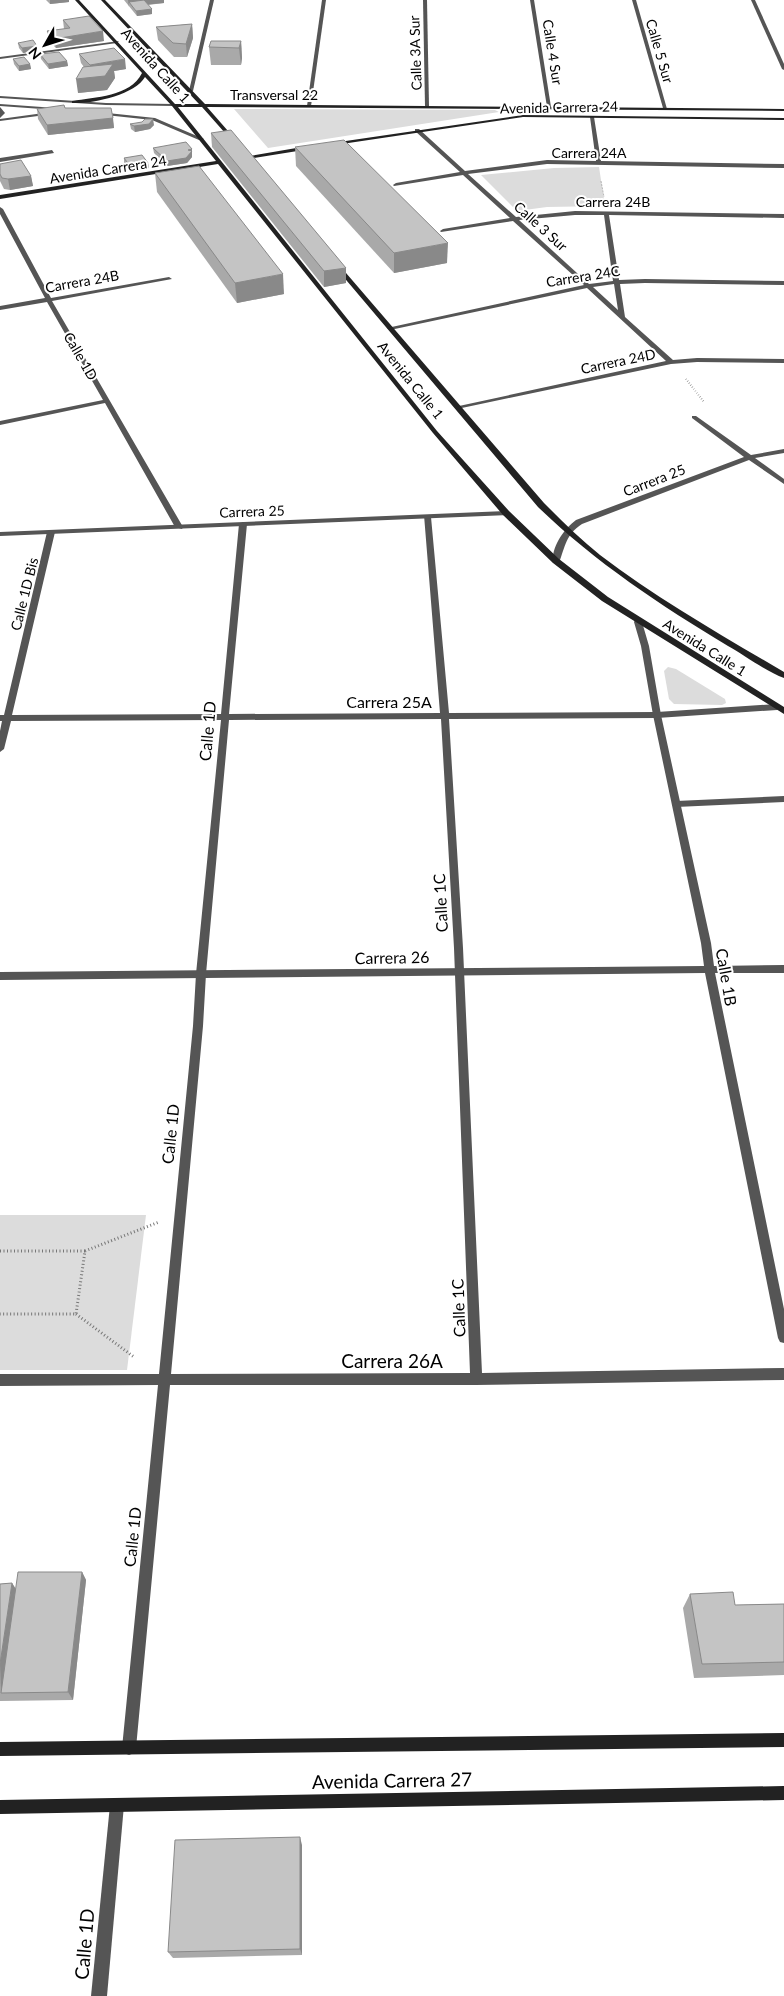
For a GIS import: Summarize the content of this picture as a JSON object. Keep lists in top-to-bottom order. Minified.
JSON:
{"streets":{"main road":["Avenida Calle 1","Transversal 22","Avenida Carrera 24","Avenida Carrera 27"],"street":["Calle 5 Sur","Calle 4 Sur","Calle 3A Sur","Carrera 24A","Carrera 24B","Calle 3 Sur","Carrera 24C","Calle 1D","Carrera 24D","Carrera 25","Calle 1D Bis","Carrera 25A","Calle 1C","Carrera 26","Calle 1B","Carrera 26A"]},"crossings":[["Calle 5 Sur","Avenida Carrera 24"],["Calle 4 Sur","Transversal 22"],["Calle 4 Sur","Avenida Carrera 24"],["Calle 3A Sur","Transversal 22"],["Avenida Calle 1","Transversal 22"],["Avenida Calle 1","Avenida Carrera 24"],["Avenida Calle 1","Carrera 24C"],["Avenida Calle 1","Carrera 24D"],["Avenida Calle 1","Carrera 25"],["Avenida Calle 1","Carrera 25A"],["Avenida Calle 1","Calle 1B"],["Transversal 22","Avenida Carrera 24"],["Avenida Carrera 24","Calle 3 Sur"],["Carrera 24A","Calle 3 Sur"],["Carrera 24B","Calle 3 Sur"],["Carrera 24B","Calle 1D"],["Calle 3 Sur","Carrera 24C"],["Calle 3 Sur","Carrera 24D"],["Calle 1D","Carrera 25"],["Calle 1D","Carrera 25A"],["Calle 1D","Carrera 26"],["Calle 1D","Carrera 26A"],["Calle 1D","Avenida Carrera 27"],["Carrera 25","Calle 1D Bis"],["Carrera 25","Calle 1C"],["Calle 1D Bis","Carrera 25A"],["Carrera 25A","Calle 1C"],["Carrera 25A","Calle 1B"],["Calle 1C","Carrera 26"],["Calle 1C","Carrera 26A"],["Carrera 26","Calle 1B"]],"north":"bottom left"}
